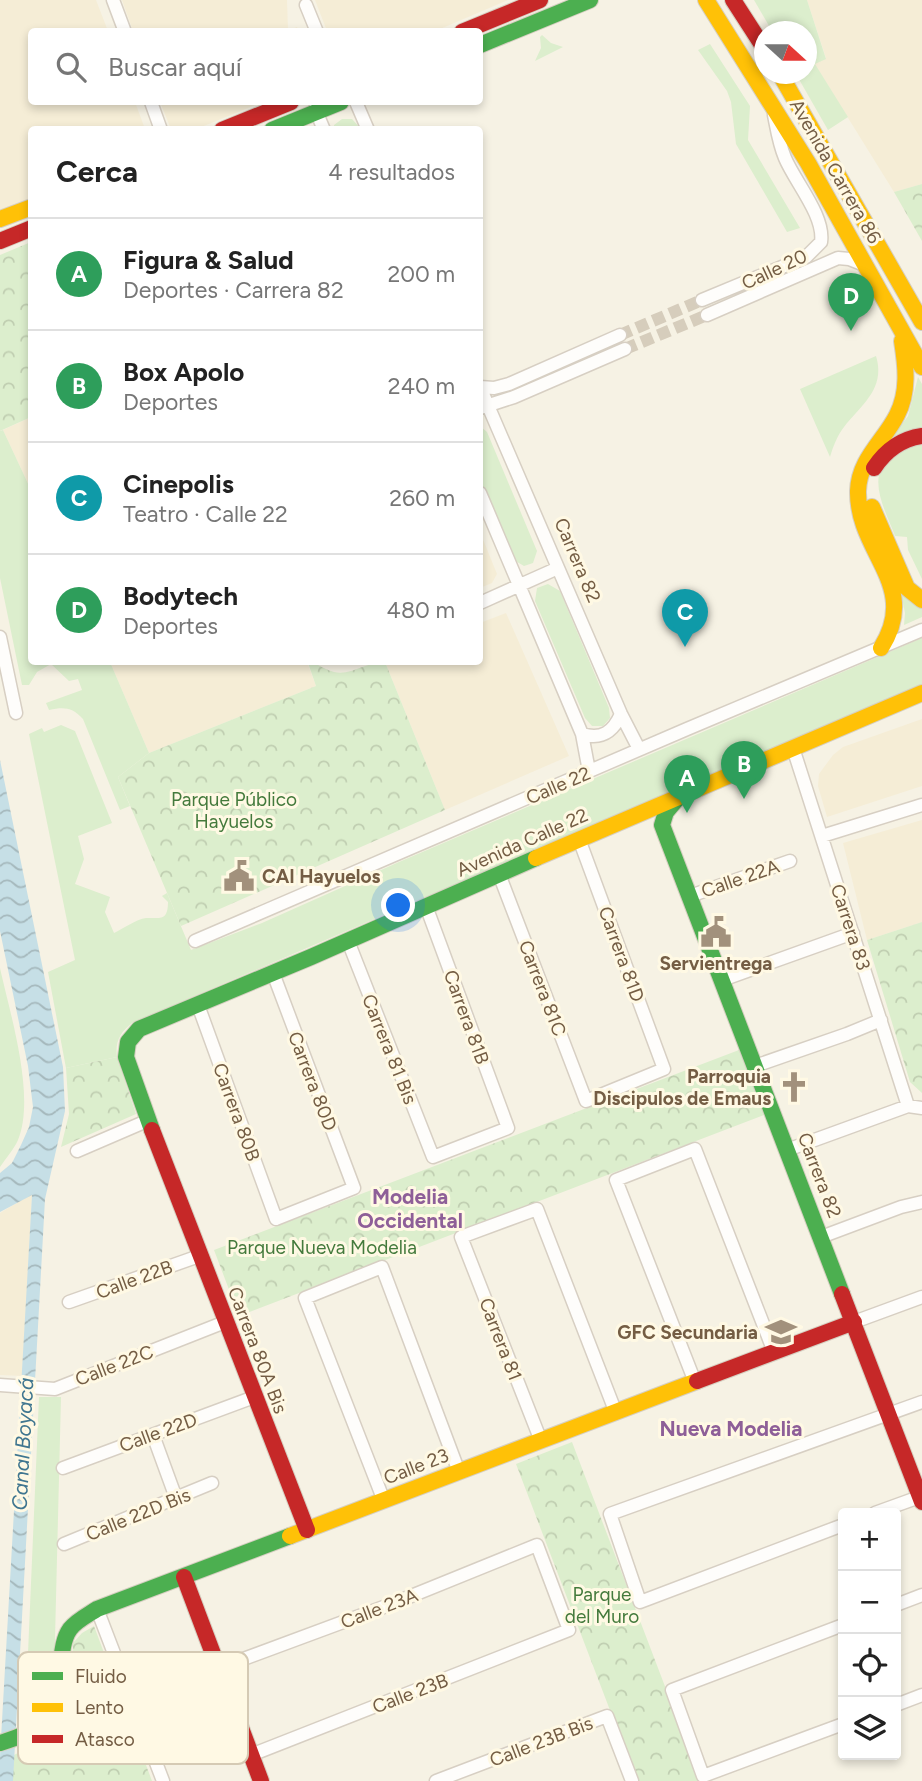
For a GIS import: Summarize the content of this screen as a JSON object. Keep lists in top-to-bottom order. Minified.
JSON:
{"streets":{"street":["Avenida Carrera 86","Calle 20","Carrera 82","Calle 22","Avenida Calle 22","Calle 22A","Carrera 83","Carrera 81D","Carrera 81C","Carrera 81B","Carrera 81 Bis","Carrera 80D","Carrera 80B","Calle 22B","Carrera 81","Carrera 80A Bis","Calle 22C","Calle 22D","Calle 23","Calle 22D Bis","Calle 23A","Calle 23B","Calle 23B Bis"]},"crossings":[["Avenida Carrera 86","Calle 20"],["Carrera 82","Calle 22"],["Carrera 82","Calle 22A"],["Carrera 82","Calle 23"],["Avenida Calle 22","Carrera 83"],["Avenida Calle 22","Carrera 81D"],["Avenida Calle 22","Carrera 81C"],["Avenida Calle 22","Carrera 81B"],["Avenida Calle 22","Carrera 81 Bis"],["Avenida Calle 22","Carrera 80D"],["Avenida Calle 22","Carrera 80B"],["Avenida Calle 22","Carrera 80A Bis"],["Carrera 81D","Carrera 81C"],["Carrera 81B","Carrera 81 Bis"],["Carrera 80D","Carrera 80B"],["Calle 22B","Carrera 80A Bis"],["Carrera 81","Calle 23"],["Carrera 80A Bis","Calle 22C"],["Carrera 80A Bis","Calle 22D"],["Carrera 80A Bis","Calle 23"],["Calle 23A","Calle 23B"]],"districts":["Modelia Occidental","Nueva Modelia"],"water":["Canal Boyacá"],"parks":["Parque Público Hayuelos","Parque Nueva Modelia","Parque del Muro"],"places":{"public building":["CAI Hayuelos","Servientrega"],"church":["Parroquia Discipulos de Emaus"],"school or university":["GFC Secundaria"]},"legend":["Fluido","Lento","Atasco"],"north":"right","page":{"search":"Buscar aquí","heading":["Cerca","4 resultados"],"list":[{"mark":"A","name":"Figura & Salud","note":"Deportes · Carrera 82","value":"200 m"},{"mark":"B","name":"Box Apolo","note":"Deportes","value":"240 m"},{"mark":"C","name":"Cinepolis","note":"Teatro · Calle 22","value":"260 m"},{"mark":"D","name":"Bodytech","note":"Deportes","value":"480 m"}],"pins":["D","C","B","A"],"map_buttons":["+","−"]}}
